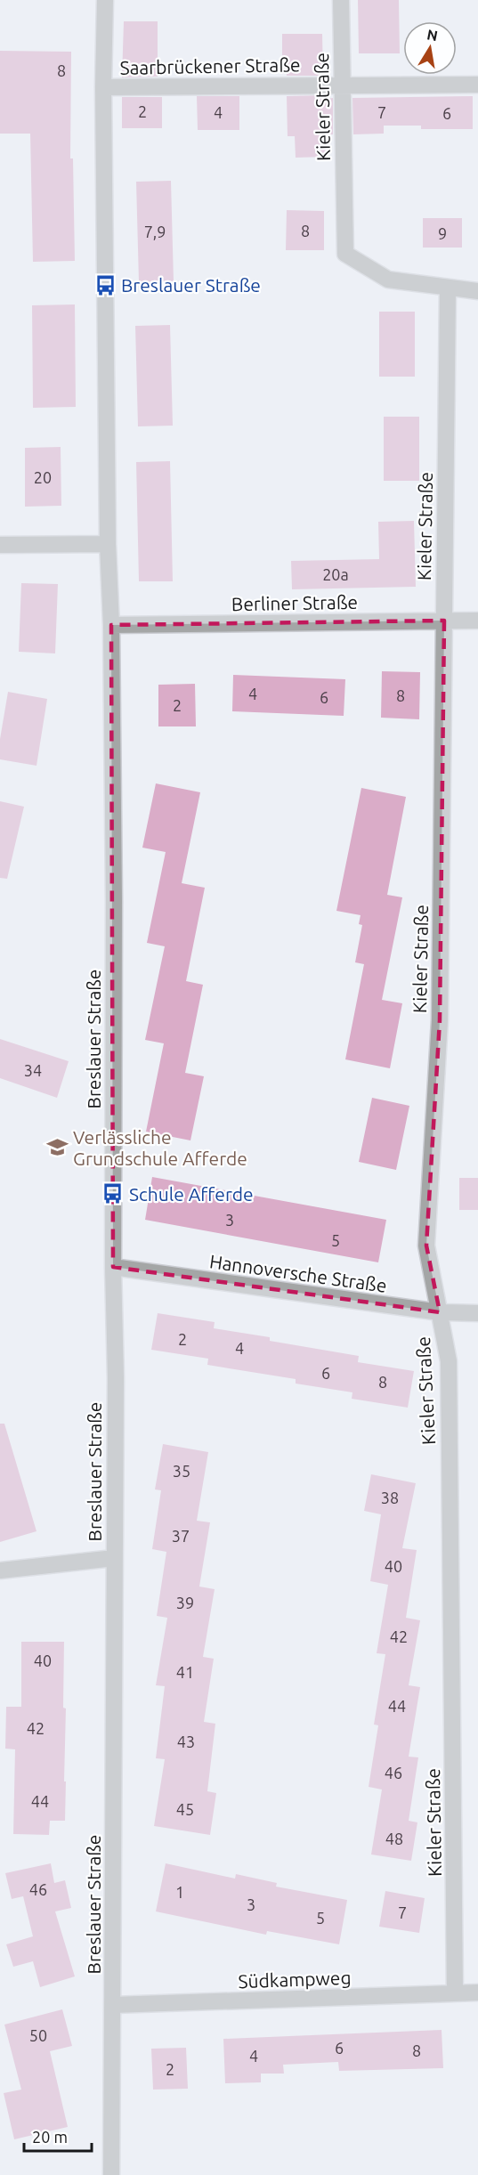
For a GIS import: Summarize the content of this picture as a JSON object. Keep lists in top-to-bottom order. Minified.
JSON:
{"streets":{"street":["Saarbrückener Straße","Kieler Straße","Berliner Straße","Breslauer Straße","Hannoversche Straße","Südkampweg"]},"crossings":[["Saarbrückener Straße","Kieler Straße"],["Saarbrückener Straße","Breslauer Straße"],["Kieler Straße","Berliner Straße"],["Kieler Straße","Hannoversche Straße"],["Kieler Straße","Südkampweg"],["Berliner Straße","Breslauer Straße"],["Breslauer Straße","Hannoversche Straße"],["Breslauer Straße","Südkampweg"]],"places":{"bus stop":["Breslauer Straße","Schule Afferde"],"school or university":["Verlässliche Grundschule Afferde"]},"house_numbers":["8","2","4","7","6","8","7,9","9","20","20a","4","8","6","2","34","3","5","2","4","6","8","35","38","37","40","39","42","40","41","44","42","43","46","44","45","48","46","1","3","7","5","50","6","8","4","2"],"scale_bar":"20 m","north":"top"}
